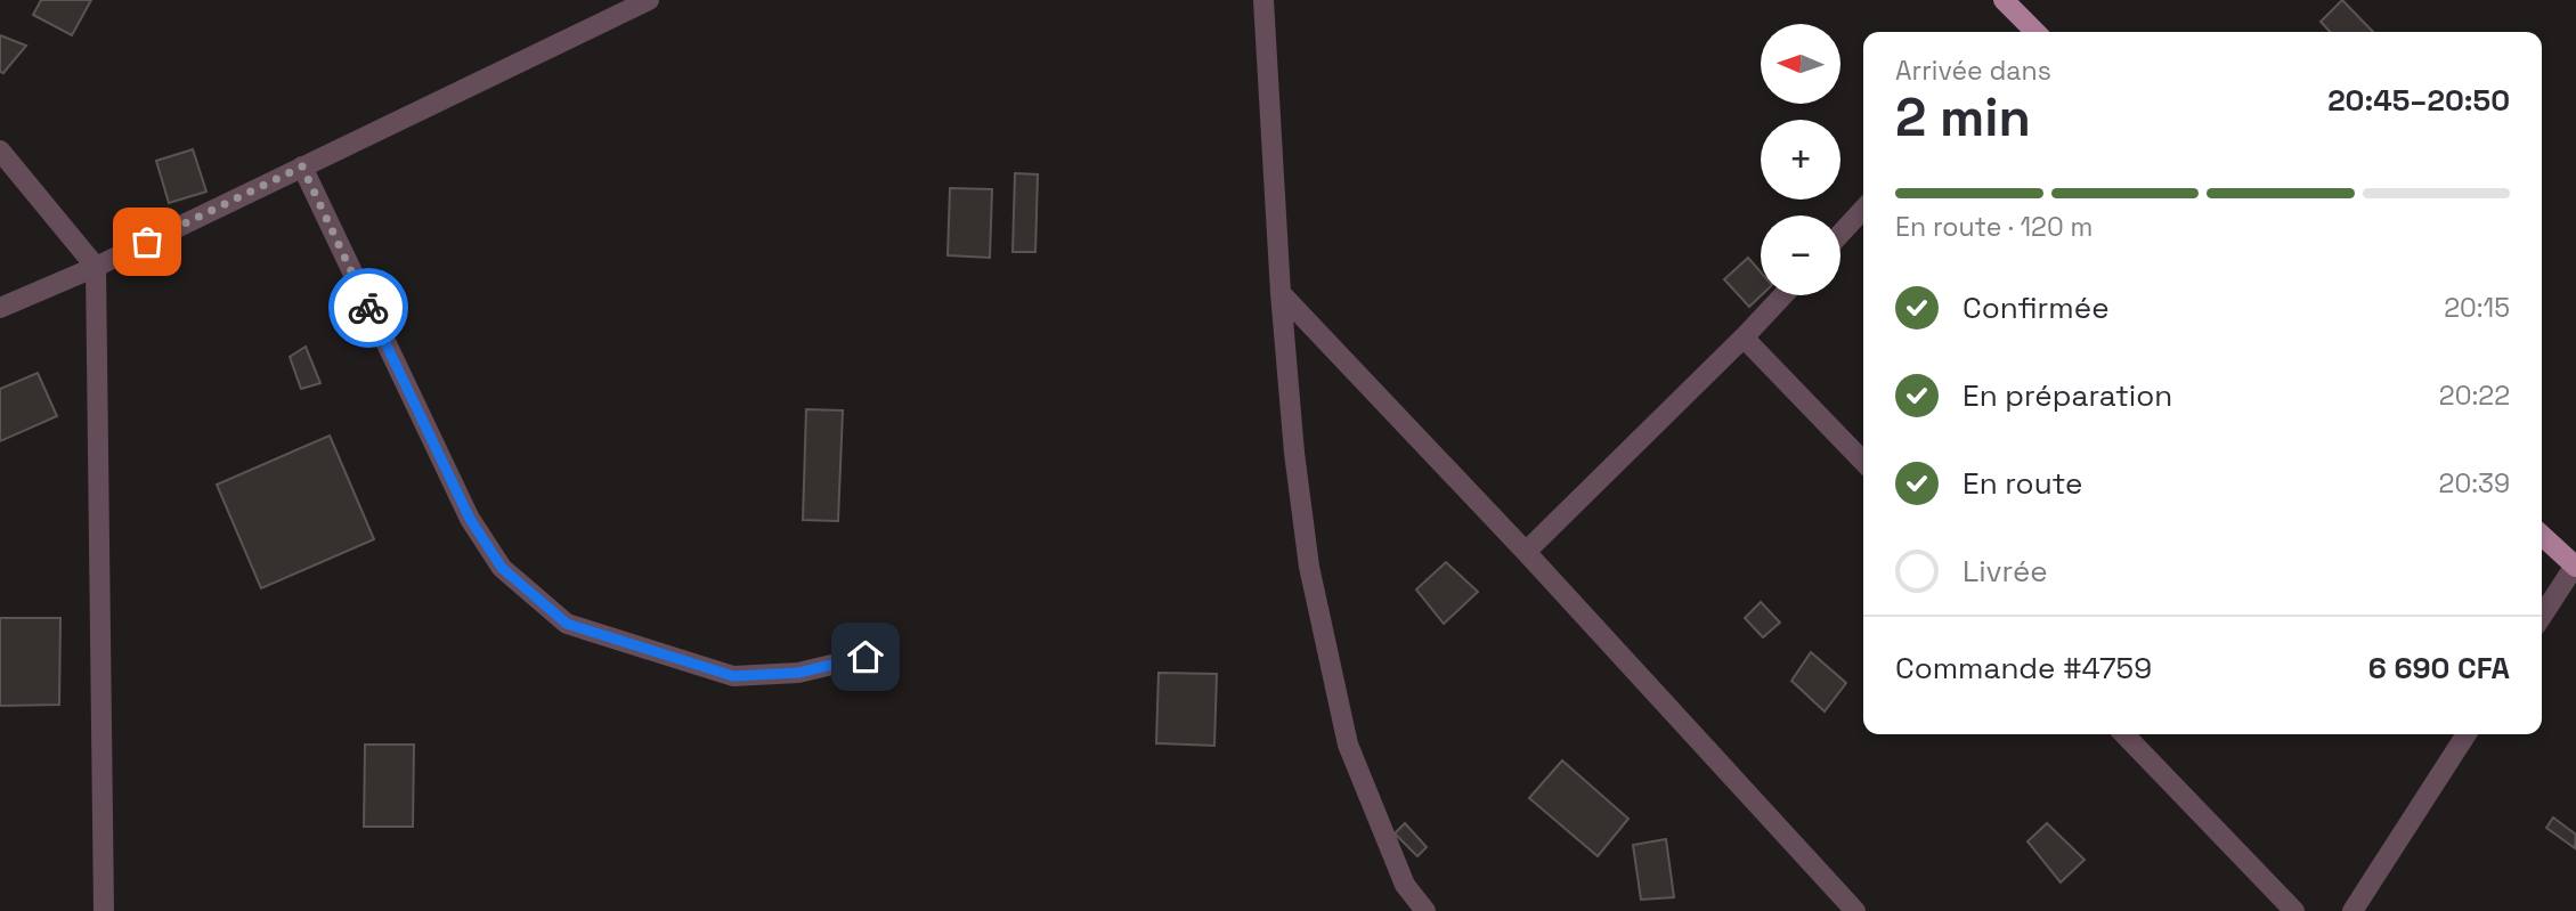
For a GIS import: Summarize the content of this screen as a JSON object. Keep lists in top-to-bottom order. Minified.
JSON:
{"north":"left","page":{"map_buttons":["+","−"],"heading":["2 min","Arrivée dans","20:45–20:50"],"panel":["Commande #4759","6 690 CFA"],"bar":"En route · 120 m","list":[["Confirmée","20:15"],["En préparation","20:22"],["En route","20:39"],"Livrée"]}}
